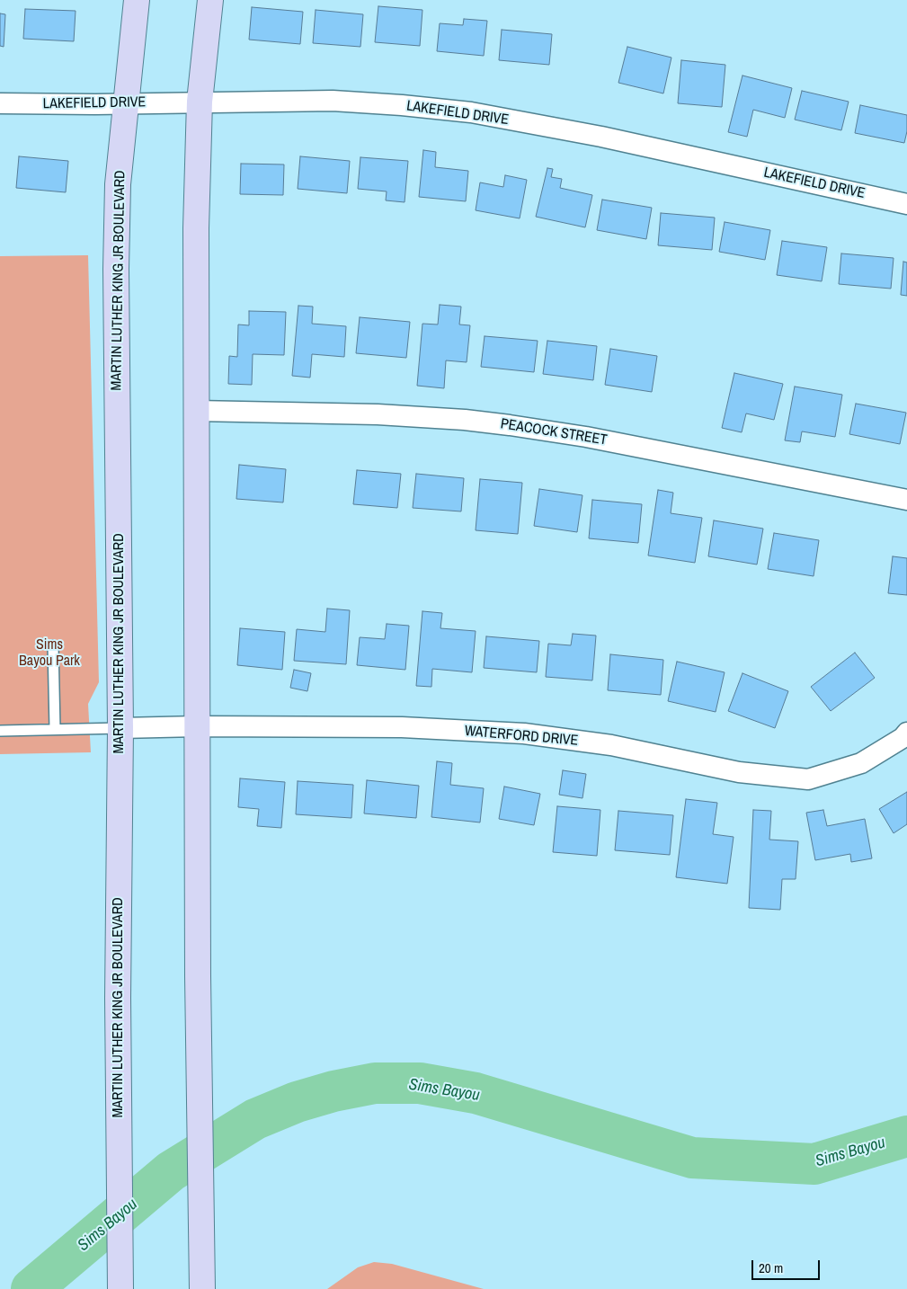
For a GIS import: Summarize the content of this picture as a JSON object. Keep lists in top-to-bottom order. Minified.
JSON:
{"streets":{"main road":["MARTIN LUTHER KING JR BOULEVARD"],"street":["LAKEFIELD DRIVE","PEACOCK STREET","WATERFORD DRIVE"]},"crossings":[["LAKEFIELD DRIVE","MARTIN LUTHER KING JR BOULEVARD"],["MARTIN LUTHER KING JR BOULEVARD","WATERFORD DRIVE"]],"water":["Sims Bayou"],"parks":["Sims Bayou Park"],"scale_bar":"20 m"}
